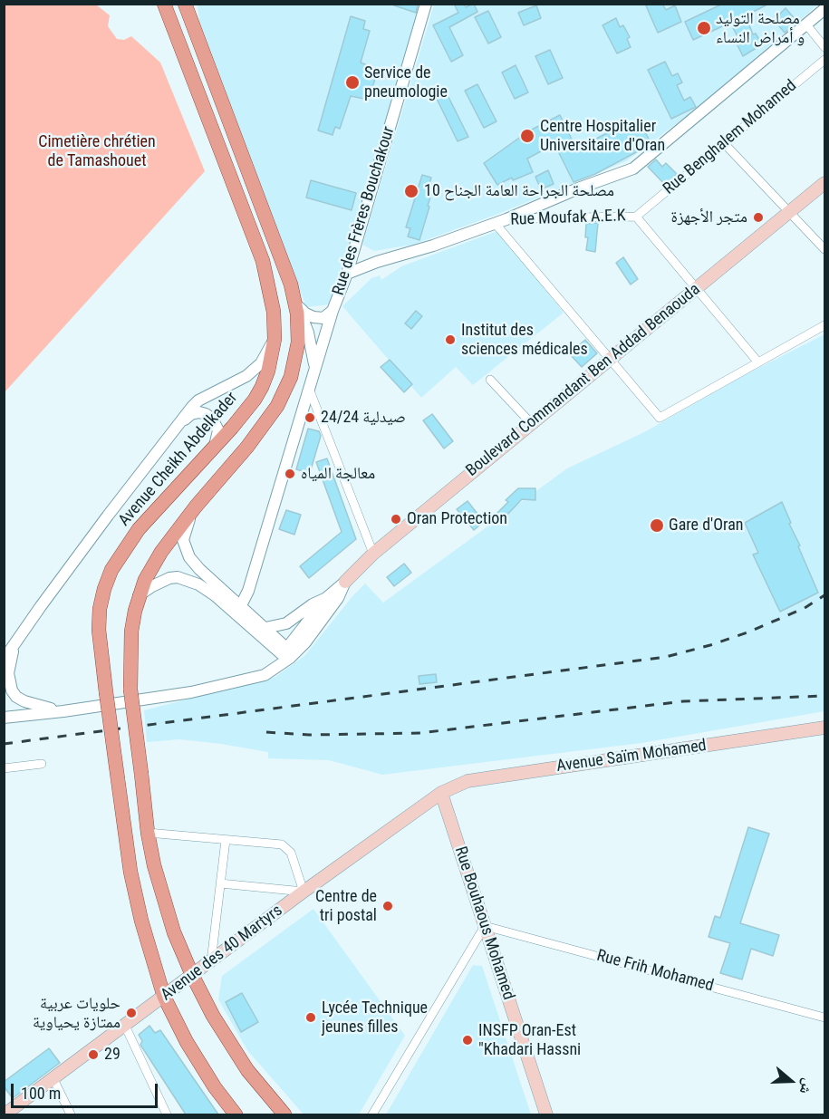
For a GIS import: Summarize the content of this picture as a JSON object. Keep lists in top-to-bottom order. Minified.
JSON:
{"streets":{"main road":["Boulevard Commandant Ben Addad Benaouda","Avenue Cheikh Abdelkader","Avenue Saïm Mohamed","Rue Bouhaous Mohamed","Avenue des 40 Martyrs"],"street":["Rue Benghalem Mohamed","Rue des Frères Bouchakour","Rue Moufak A.E.K","Rue Frih Mohamed"]},"crossings":[["Rue Benghalem Mohamed","Rue Moufak A.E.K"],["Rue des Frères Bouchakour","Rue Moufak A.E.K"],["Avenue Cheikh Abdelkader","Avenue des 40 Martyrs"],["Avenue Saïm Mohamed","Rue Bouhaous Mohamed"],["Avenue Saïm Mohamed","Avenue des 40 Martyrs"],["Rue Bouhaous Mohamed","Avenue des 40 Martyrs"],["Rue Bouhaous Mohamed","Rue Frih Mohamed"]],"parks":["Cimetière chrétien de Tamashouet"],"places":["مصلحة التوليد و أمراض النساء","Service de pneumologie","Centre Hospitalier Universitaire d'Oran","مصلحة الجراحة العامة الجناح 10","متجر الأجهزة","Institut des sciences médicales","صيدلية 24/24","معالجة المياه","Oran Protection","Gare d'Oran","Centre de tri postal","حلويات عربية ممتازة يحياوية","Lycée Technique jeunes filles","INSFP Oran-Est \"Khadari Hassni","29"],"scale_bar":"100 m","north":"right"}
